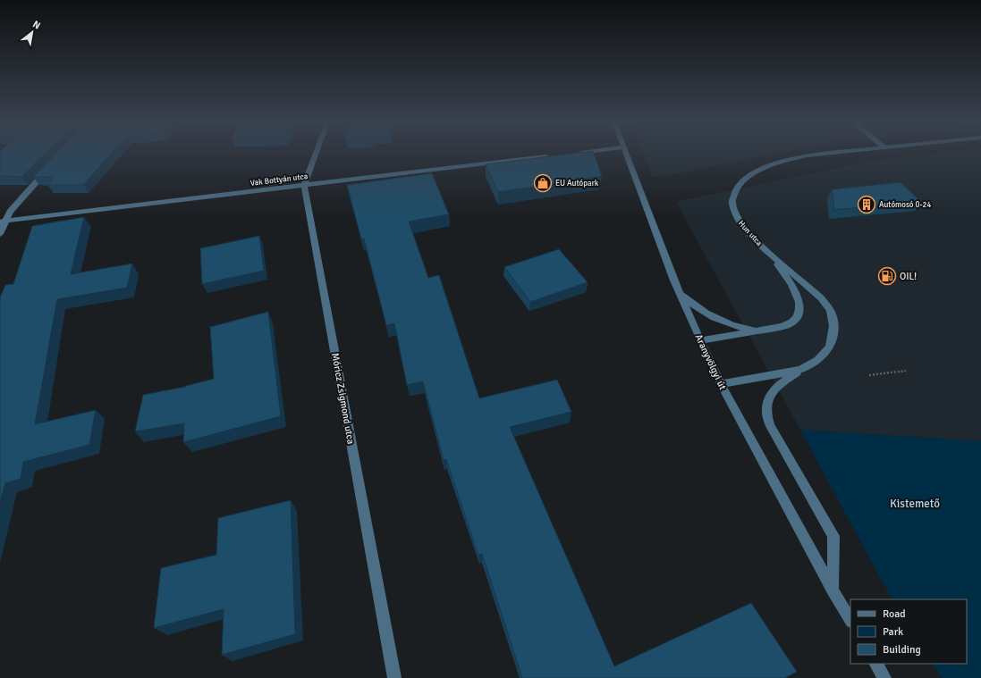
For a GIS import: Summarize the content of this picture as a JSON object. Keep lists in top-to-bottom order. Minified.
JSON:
{"streets":{"street":["Vak Bottyán utca","Hun utca","Aranyvölgyi út","Móricz Zsigmond utca"]},"crossings":[["Vak Bottyán utca","Móricz Zsigmond utca"],["Hun utca","Aranyvölgyi út"]],"parks":["Kistemető"],"places":{"shop":["EU Autópark"],"building":["Autómosó 0-24"],"fuel station":["OIL!"]},"legend":["Road","Park","Building"],"north":"top right"}
